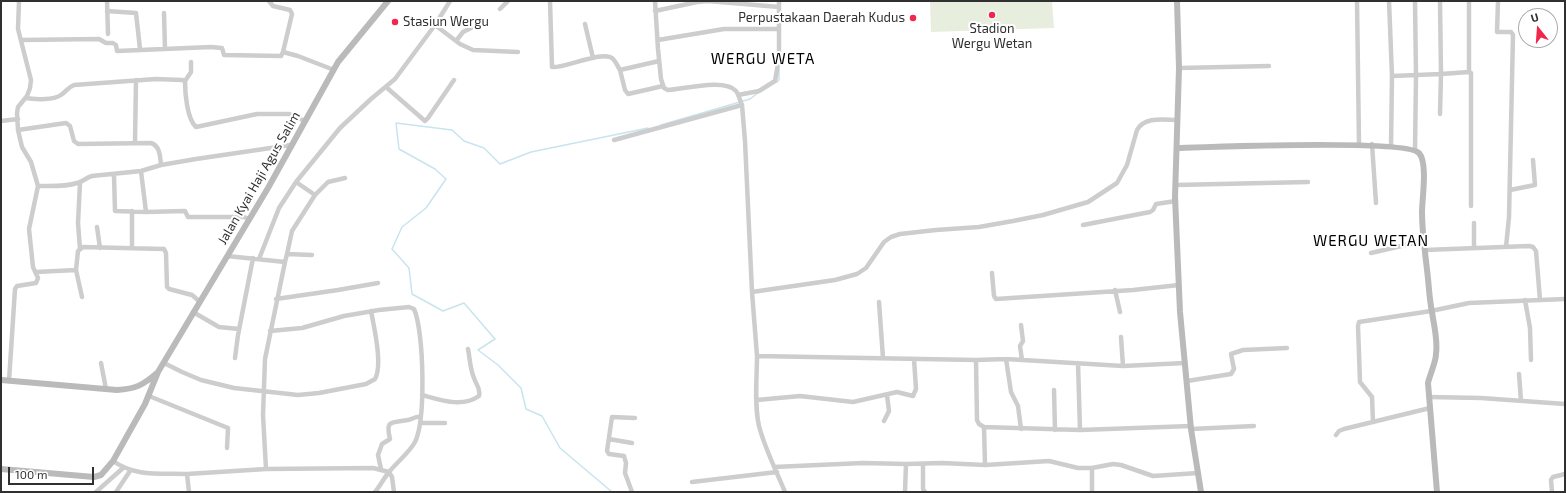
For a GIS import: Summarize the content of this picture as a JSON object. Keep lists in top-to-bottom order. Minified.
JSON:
{"streets":{"street":["Jalan Kyai Haji Agus Salim"]},"districts":["WERGU WETA","WERGU WETAN"],"places":["Stadion Wergu Wetan","Perpustakaan Daerah Kudus","Stasiun Wergu"],"scale_bar":"100 m","north":"top"}
